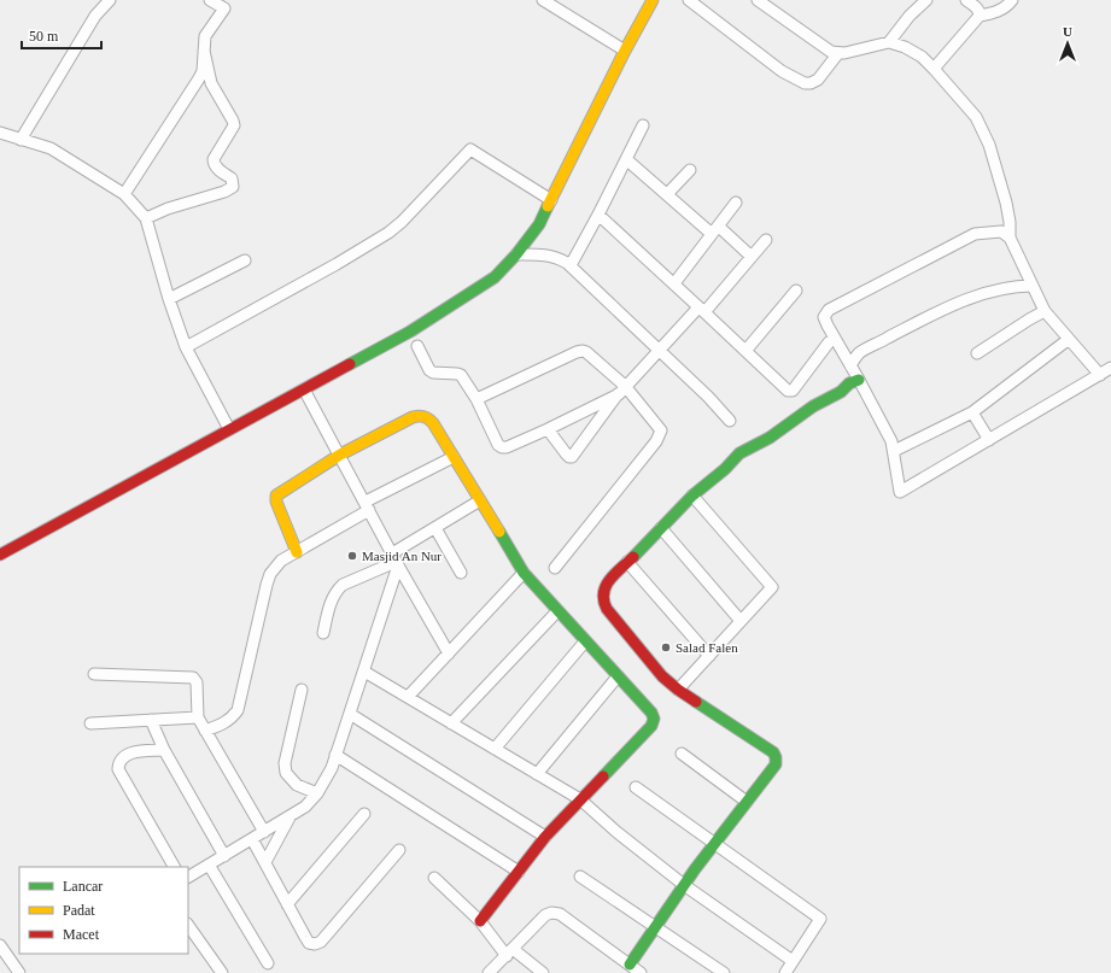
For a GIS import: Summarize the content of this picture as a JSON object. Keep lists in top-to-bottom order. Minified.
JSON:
{"places":["Masjid An Nur","Salad Falen"],"legend":["Lancar","Padat","Macet"],"scale_bar":"50 m","north":"top"}
